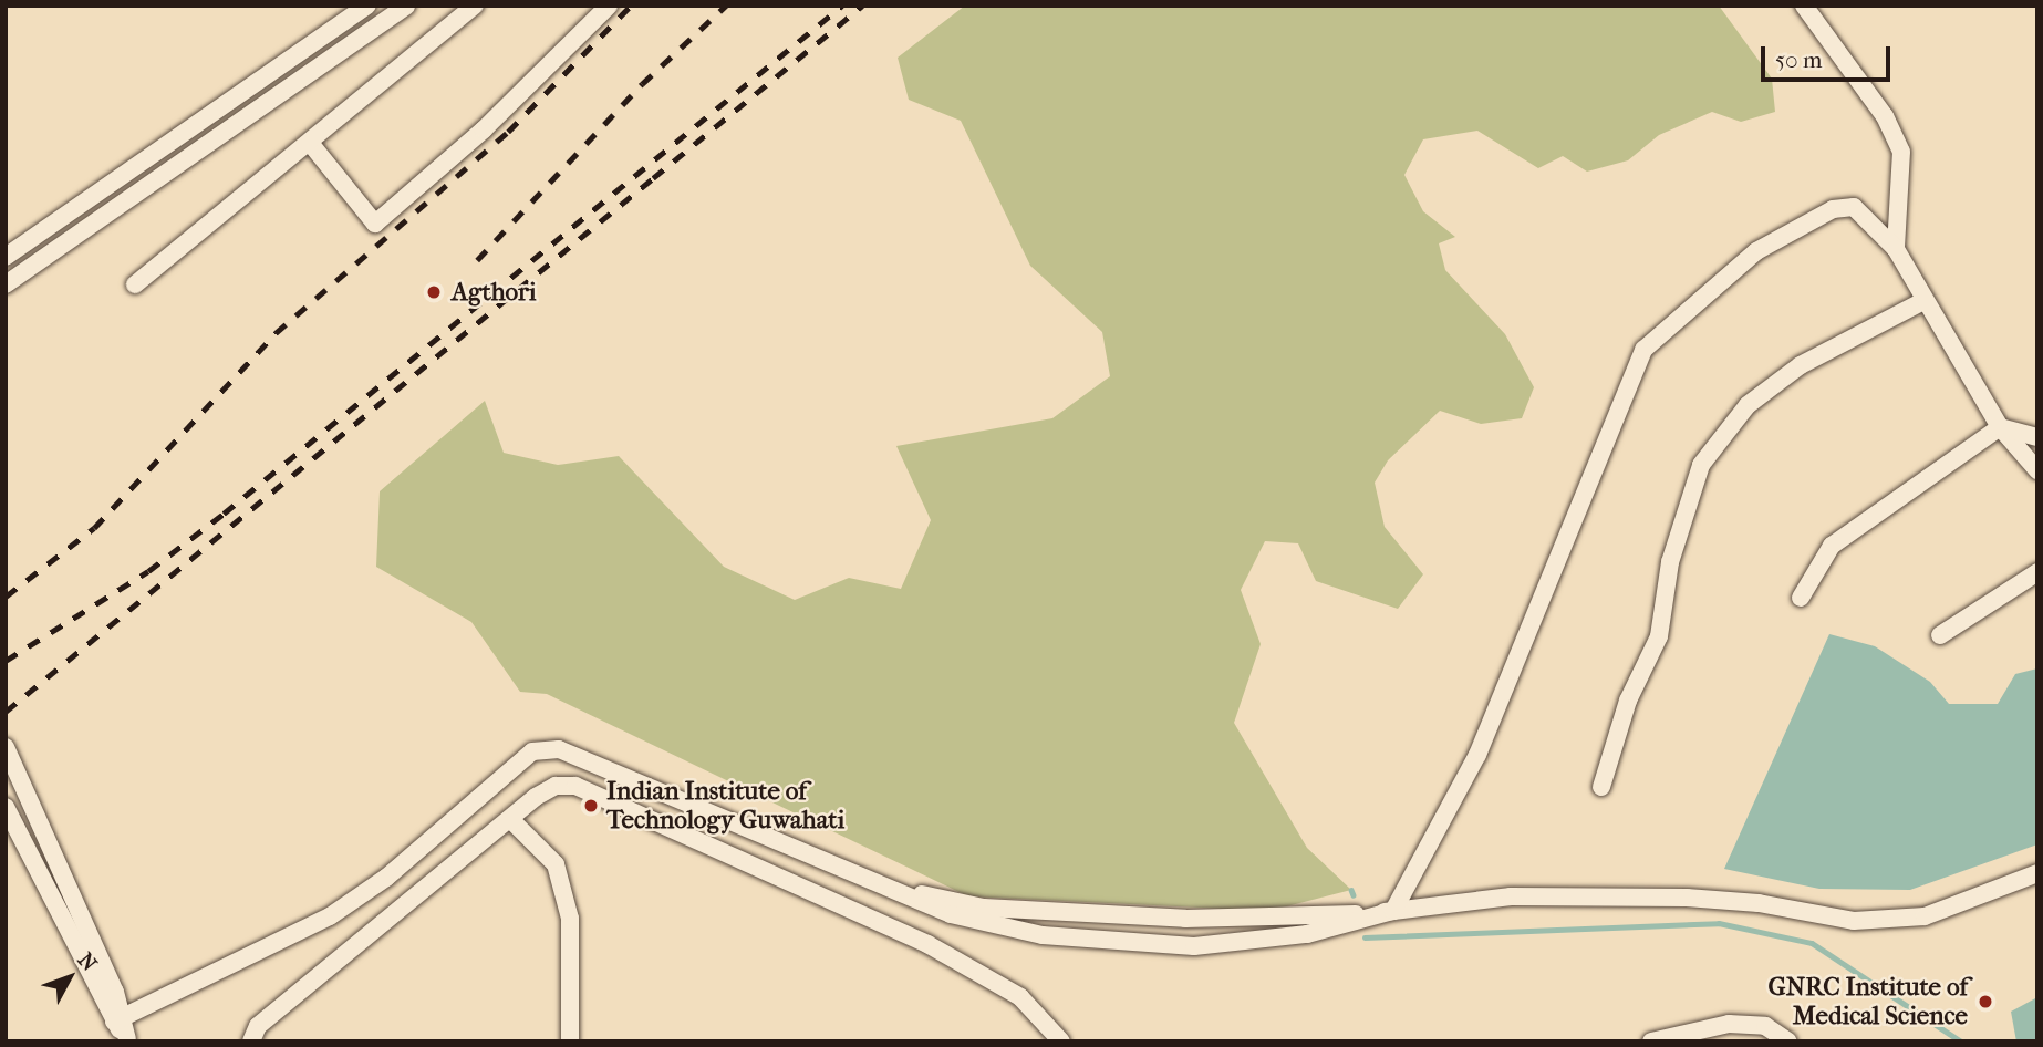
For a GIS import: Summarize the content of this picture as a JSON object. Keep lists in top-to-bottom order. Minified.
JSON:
{"places":["Agthori","Indian Institute of Technology Guwahati","GNRC Institute of Medical Science"],"scale_bar":"50 m","north":"top right"}
